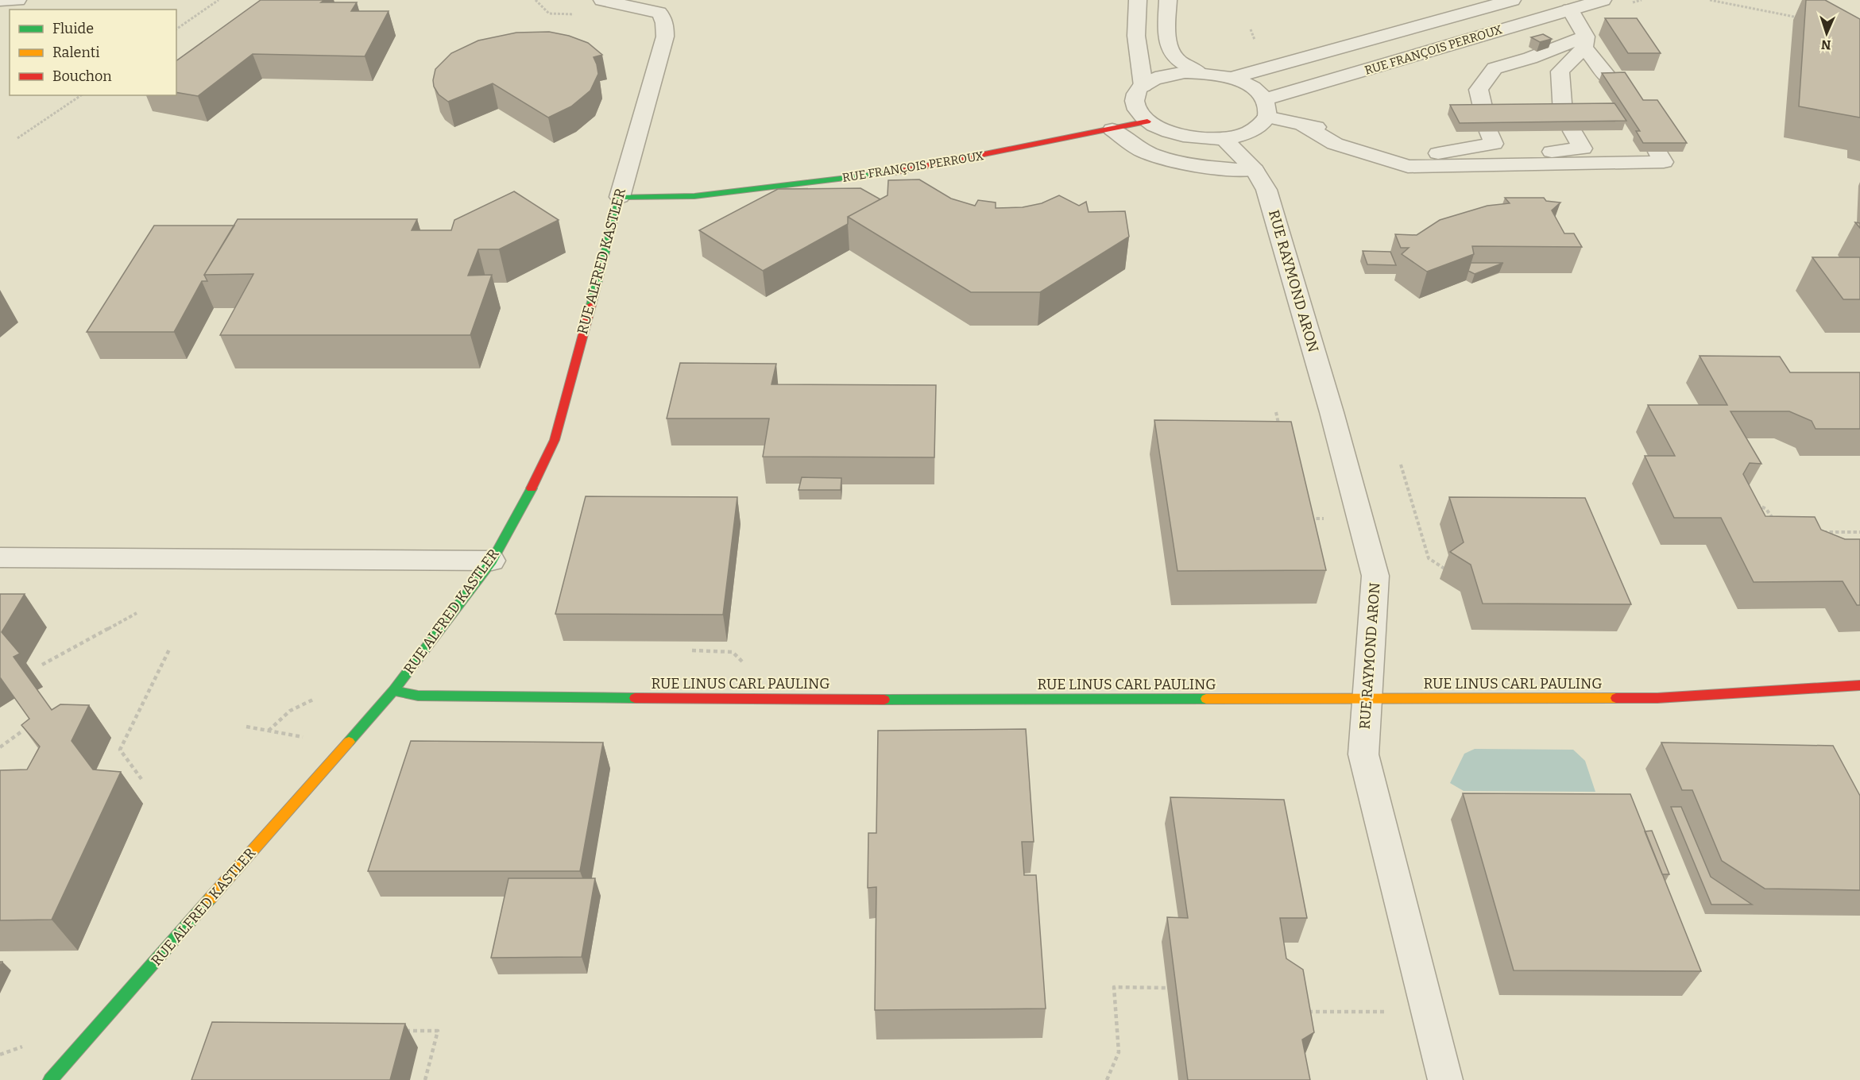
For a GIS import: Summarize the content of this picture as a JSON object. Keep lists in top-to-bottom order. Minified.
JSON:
{"streets":{"street":["RUE FRANÇOIS PERROUX","RUE ALFRED KASTLER","RUE RAYMOND ARON","RUE LINUS CARL PAULING"]},"crossings":[["RUE FRANÇOIS PERROUX","RUE ALFRED KASTLER"],["RUE ALFRED KASTLER","RUE LINUS CARL PAULING"],["RUE RAYMOND ARON","RUE LINUS CARL PAULING"]],"legend":["Fluide","Ralenti","Bouchon"],"north":"bottom"}
